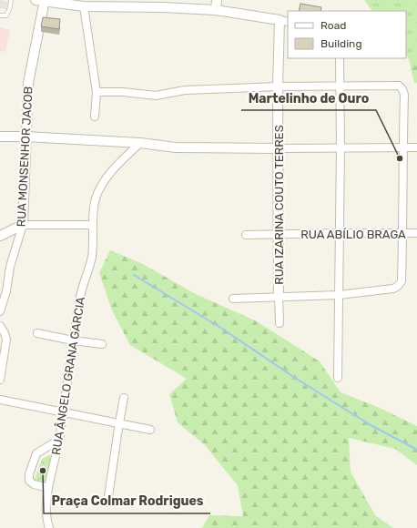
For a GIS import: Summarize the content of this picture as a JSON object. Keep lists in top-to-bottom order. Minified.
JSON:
{"streets":{"street":["RUA MONSENHOR JACOB","RUA IZARINA COUTO TERRES","RUA ABÍLIO BRAGA","RUA ÂNGELO GRANA GARCIA"]},"crossings":[["RUA IZARINA COUTO TERRES","RUA ABÍLIO BRAGA"]],"places":["Martelinho de Ouro","Praça Colmar Rodrigues"],"legend":["Road","Building"]}
